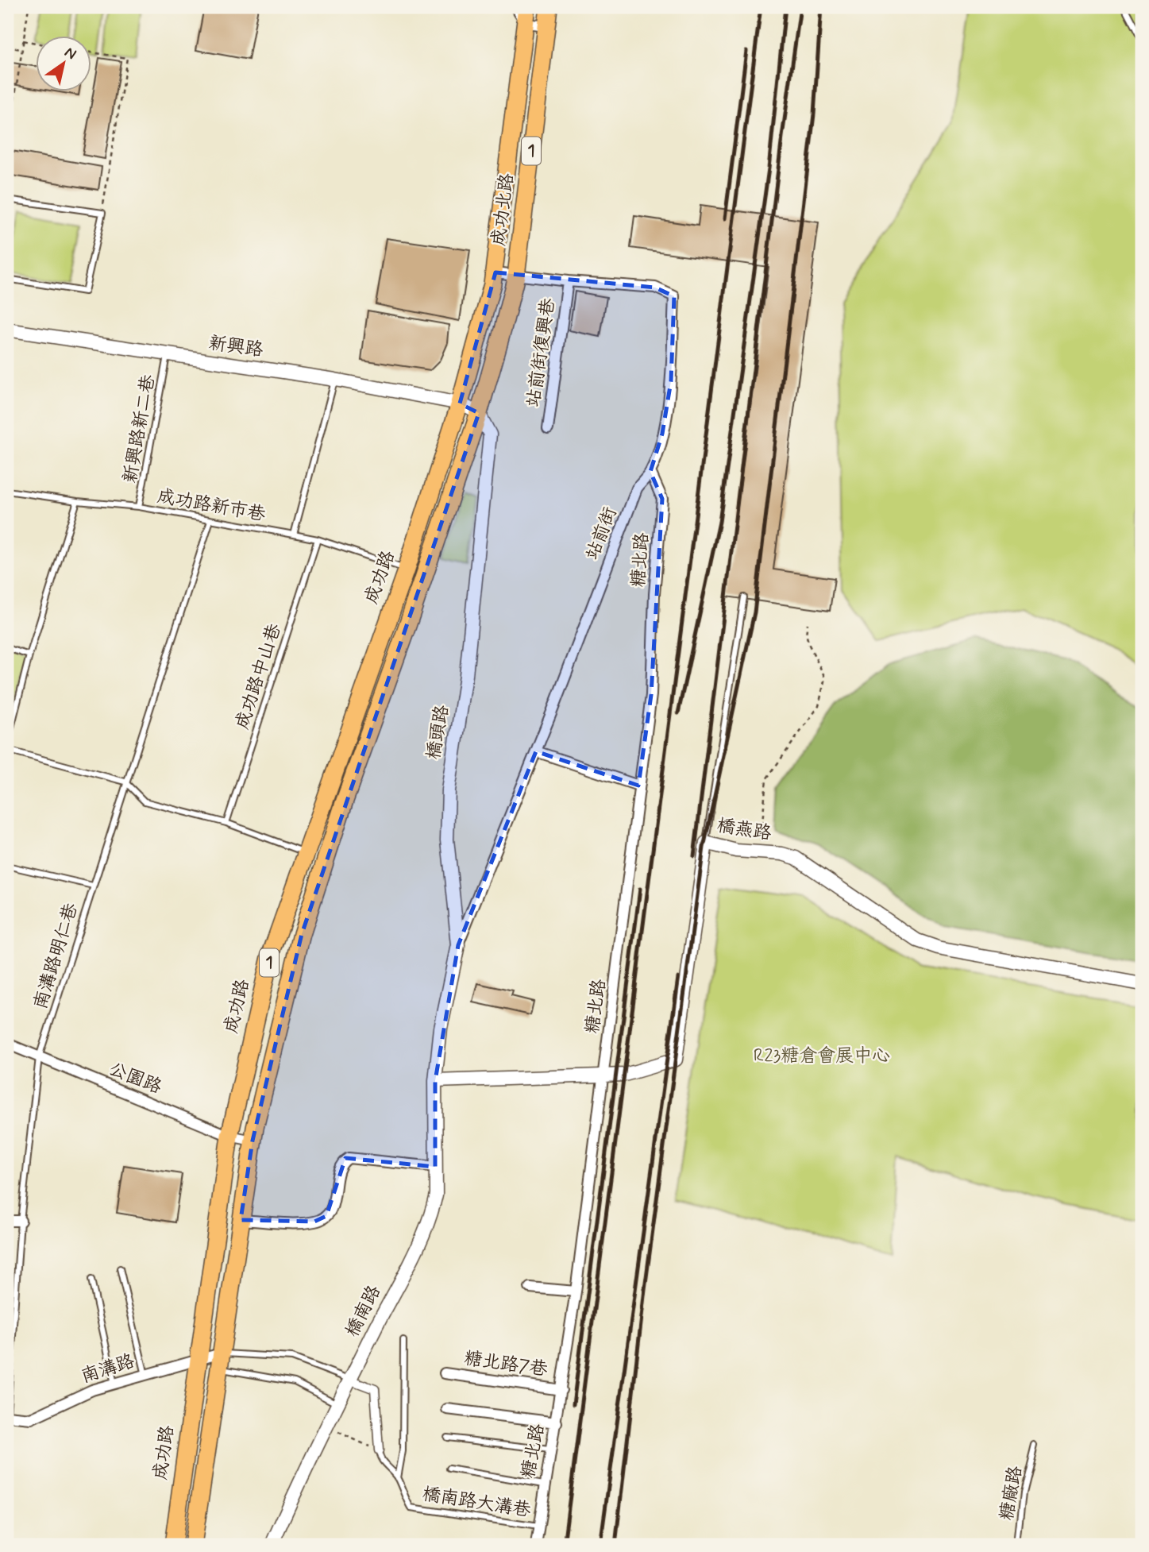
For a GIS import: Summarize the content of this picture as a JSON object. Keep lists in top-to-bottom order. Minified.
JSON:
{"streets":{"main road":["1","成功北路","成功路"],"street":["新興路","站前街復興巷","站前街","糖北路","橋頭路","橋燕路","公園路","橋南路","糖北路7巷","南溝路"],"lane":["新興路新二巷","成功路新市巷","成功路中山巷","南溝路明仁巷","糖廠路","橋南路大溝巷"]},"crossings":[["1","成功北路"],["1","橋頭路"],["1","公園路"],["1","南溝路"],["成功北路","新興路"],["成功北路","站前街"],["成功北路","成功路"],["成功北路","橋頭路"],["新興路","新興路新二巷"],["新興路","成功路"],["站前街復興巷","站前街"],["新興路新二巷","成功路新市巷"],["成功路新市巷","成功路"],["成功路新市巷","成功路中山巷"],["成功路新市巷","南溝路明仁巷"],["站前街","糖北路"],["站前街","橋頭路"],["糖北路","橋燕路"],["糖北路","糖北路7巷"],["糖北路","橋南路大溝巷"],["成功路","公園路"],["成功路","南溝路"],["橋頭路","橋燕路"],["橋頭路","橋南路"],["橋燕路","橋南路"],["南溝路明仁巷","公園路"],["南溝路明仁巷","南溝路"]],"parks":["R23糖倉會展中心"],"north":"top right"}
